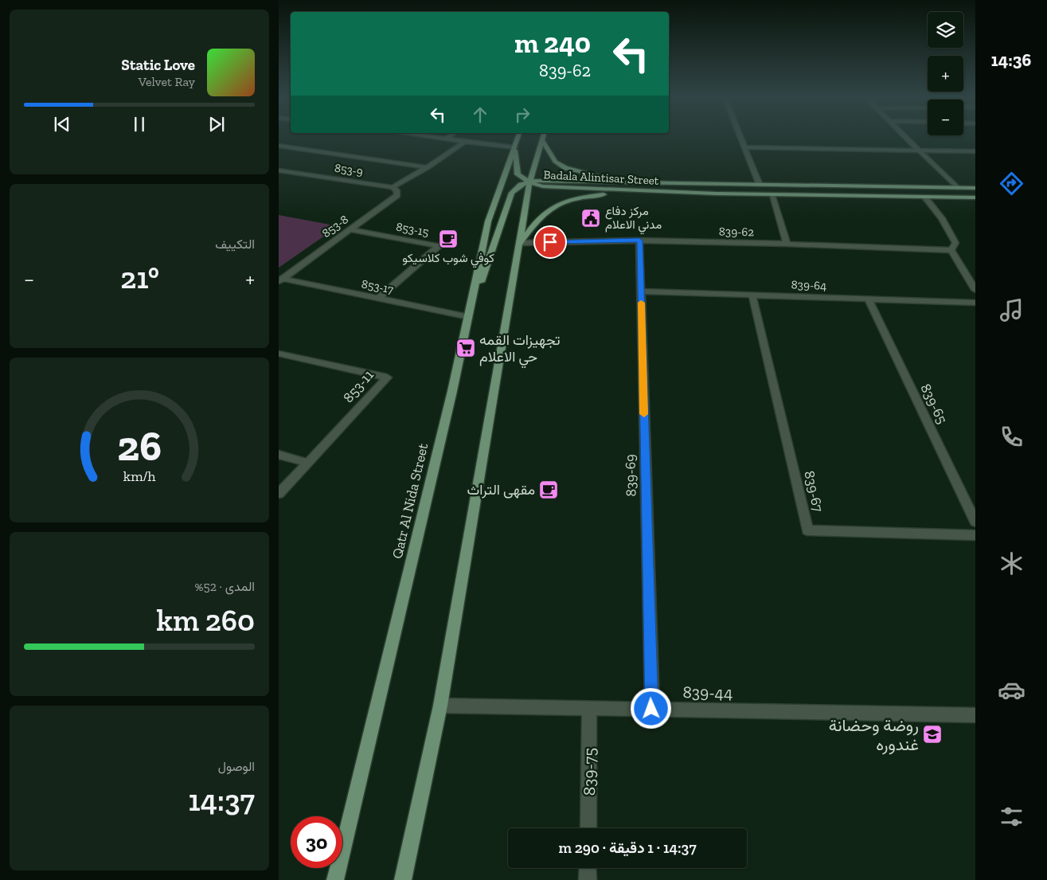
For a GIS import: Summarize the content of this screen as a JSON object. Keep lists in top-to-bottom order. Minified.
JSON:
{"streets":{"main road":["Badala Alintisar Street","Qatr Al Nida Street"],"street":["853-9","853-8","853-15","839-62","839-64","853-17","853-11","839-65","839-69","839-67","839-44","839-75"]},"crossings":[["853-9","853-8"],["853-8","853-15"],["853-8","853-17"],["853-15","853-17"],["839-62","839-69"],["839-64","839-65"],["839-64","839-69"],["839-64","839-67"],["853-17","Qatr Al Nida Street"],["839-69","839-44"],["839-44","839-75"]],"places":{"public building":["مركز دفاع مدني الاعلام"],"cafe":["كوفي شوب كلاسيكو","مقهى التراث"],"supermarket":["تجهيزات القمه حي الاعلام"],"school or university":["روضة وحضانة غندوره"]},"page":{"tabs":"14:36","map_buttons":["+","−"],"turn":["240 m","839-62"],"song":["Static Love","Velvet Ray"],"tile":["التكييف",["المدى · 52%","260 km"],["الوصول","14:37"]],"heat":["−","21°","+"],"limit":"30","trip":"14:37 · 1 دقيقة · 290 m","gauge":["26","km/h"]}}
